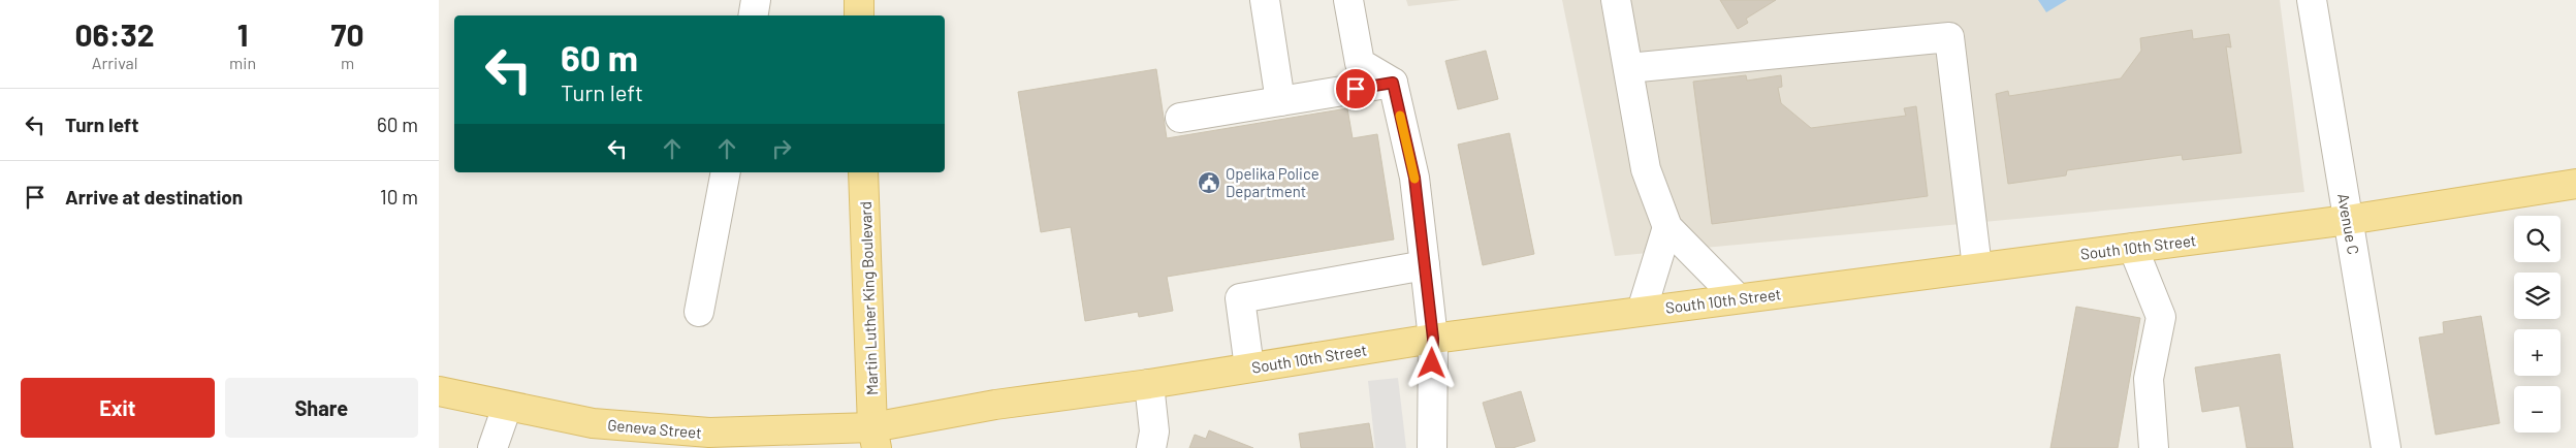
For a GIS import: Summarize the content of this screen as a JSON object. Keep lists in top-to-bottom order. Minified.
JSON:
{"streets":{"main road":["South 10th Street","Martin Luther King Boulevard","Geneva Street"],"street":["Avenue C"]},"crossings":[["Avenue C","South 10th Street"],["South 10th Street","Martin Luther King Boulevard"],["South 10th Street","Geneva Street"],["Martin Luther King Boulevard","Geneva Street"]],"places":{"public building":["Opelika Police Department"]},"page":{"eta":["06:32","Arrival","1","min","70","m"],"turn":["60 m","Turn left"],"list":[{"name":"Turn left","value":"60 m"},{"name":"Arrive at destination","value":"10 m"}],"map_buttons":["+","−"],"buttons":["Exit","Share"]}}
